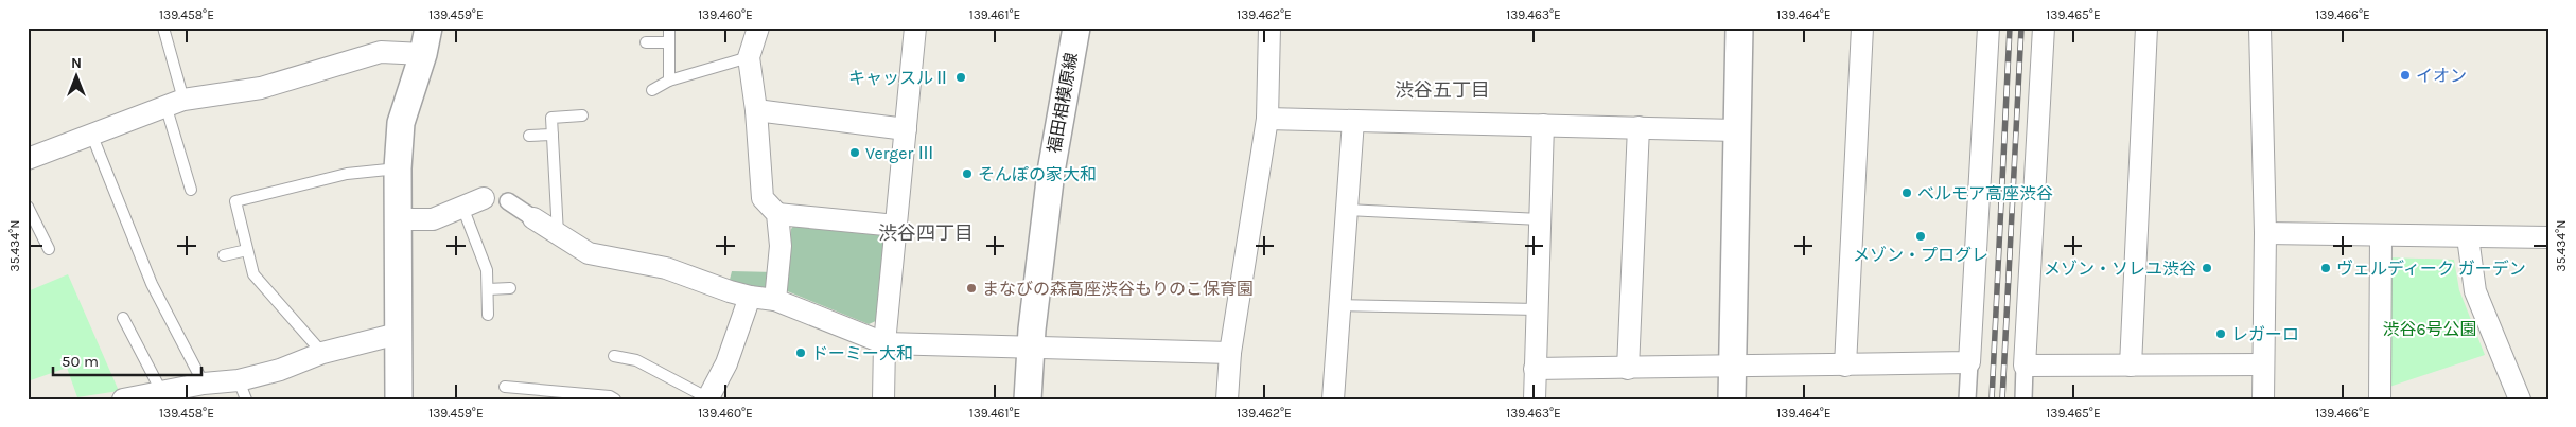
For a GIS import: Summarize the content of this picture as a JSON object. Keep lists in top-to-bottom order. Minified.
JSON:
{"streets":{"street":["福田相模原線"]},"districts":["渋谷五丁目","渋谷四丁目"],"parks":["渋谷6号公園"],"places":["イオン","キャッスルⅡ","Verger Ⅲ","そんぽの家大和","ベルモア高座渋谷","メゾン・プログレ","メゾン・ソレユ渋谷","ヴェルディーク ガーデン","まなびの森高座渋谷もりのこ保育園","レガーロ","ドーミー大和"],"scale_bar":"50 m","north":"top","coordinates":["139.458°E","139.459°E","139.460°E","139.461°E","139.462°E","139.463°E","139.464°E","139.465°E","139.466°E","35.434°N"]}
